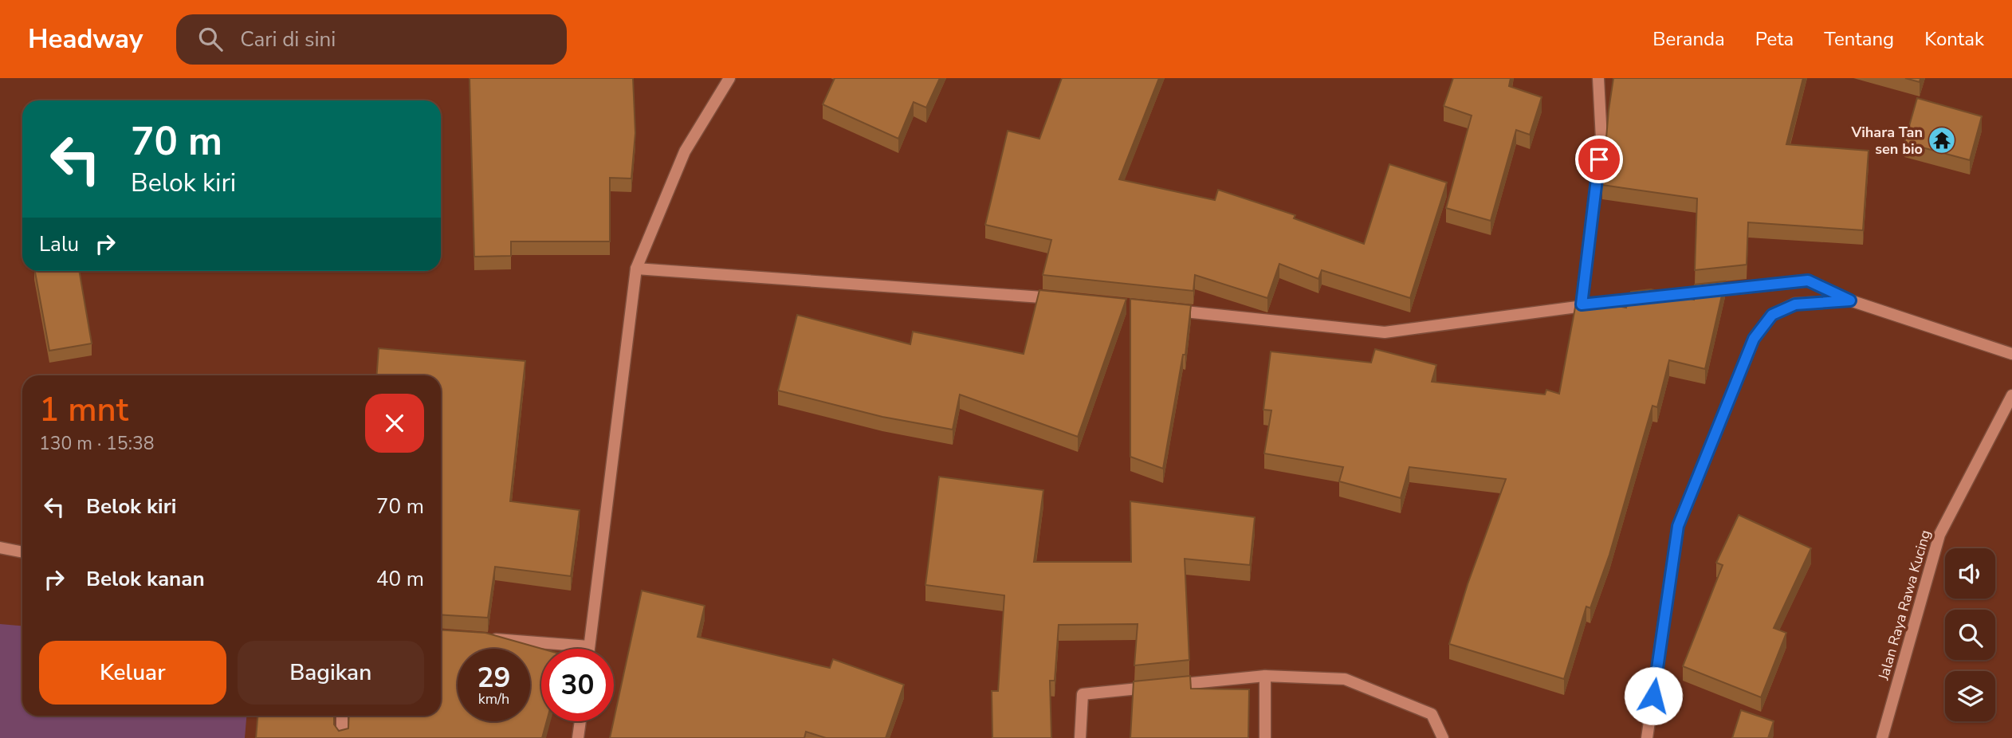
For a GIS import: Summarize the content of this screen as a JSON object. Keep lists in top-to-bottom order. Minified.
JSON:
{"streets":{"street":["Jalan Raya Rawa Kucing"]},"places":{"temple":["Vihara Tan sen bio"]},"page":{"header":"Headway","search":"Cari di sini","nav":["Beranda","Peta","Tentang","Kontak"],"turn":["70 m","Belok kiri"],"then":"Lalu","heading":["1 mnt","130 m · 15:38"],"list":[{"name":"Belok kiri","value":"70 m"},{"name":"Belok kanan","value":"40 m"}],"buttons":["Keluar","Bagikan"],"speed":"29 km/h","limit":"30"}}
